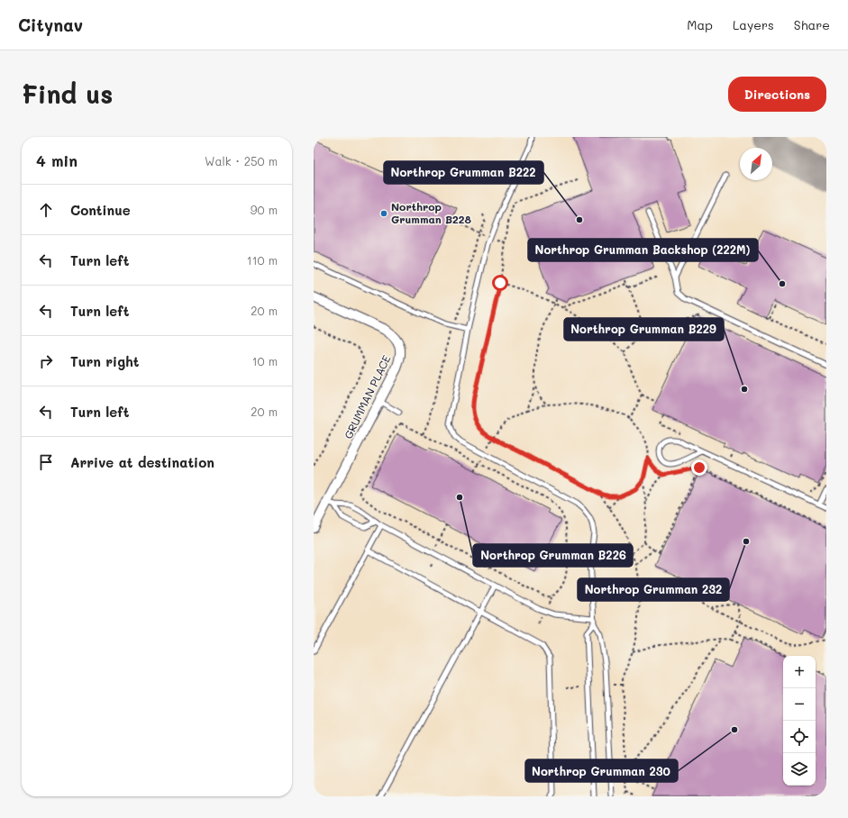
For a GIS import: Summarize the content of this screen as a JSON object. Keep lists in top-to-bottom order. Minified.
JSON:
{"streets":{"street":["GRUMMAN PLACE"]},"places":["Northrop Grumman B228","Northrop Grumman B222","Northrop Grumman Backshop (222M)","Northrop Grumman B229","Northrop Grumman B226","Northrop Grumman 232","Northrop Grumman 230"],"north":"top right","page":{"header":"Citynav","nav":["Map","Layers","Share"],"buttons":"Directions","title":"Find us","heading":["4 min","Walk · 250 m"],"list":[["Continue","90 m"],["Turn left","110 m"],["Turn left","20 m"],["Turn right","10 m"],["Turn left","20 m"],"Arrive at destination"],"map_buttons":["+","−"]}}
